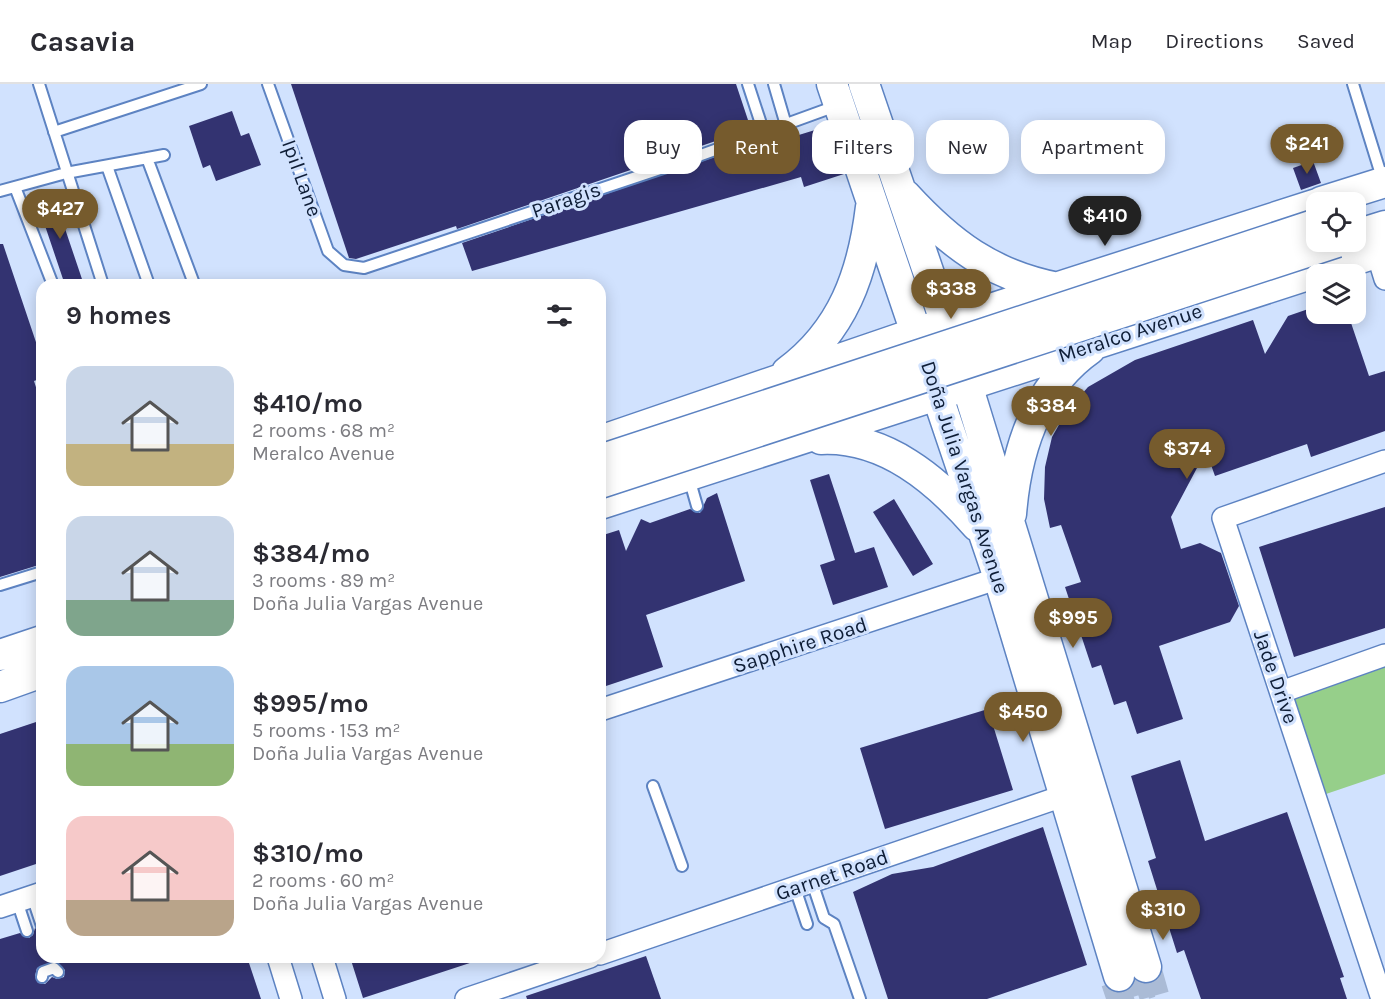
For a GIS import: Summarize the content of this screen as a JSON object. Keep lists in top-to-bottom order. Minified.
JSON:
{"streets":{"main road":["Meralco Avenue","Doña Julia Vargas Avenue"],"street":["Sapphire Road","Jade Drive","Garnet Road"],"lane":["Ipil Lane","Paragis"]},"crossings":[["Ipil Lane","Paragis"],["Paragis","Doña Julia Vargas Avenue"],["Meralco Avenue","Doña Julia Vargas Avenue"],["Doña Julia Vargas Avenue","Sapphire Road"],["Doña Julia Vargas Avenue","Garnet Road"]],"page":{"header":"Casavia","nav":["Map","Directions","Saved"],"chip":["Buy","Rent","Filters","New","Apartment"],"price":["$241","$427","$410","$338","$384","$374","$995","$450","$310"],"heading":"9 homes","list":[{"name":"$410/mo","note":"2 rooms · 68 m² · Meralco Avenue"},{"name":"$384/mo","note":"3 rooms · 89 m² · Doña Julia Vargas Avenue"},{"name":"$995/mo","note":"5 rooms · 153 m² · Doña Julia Vargas Avenue"},{"name":"$310/mo","note":"2 rooms · 60 m² · Doña Julia Vargas Avenue"}]}}
